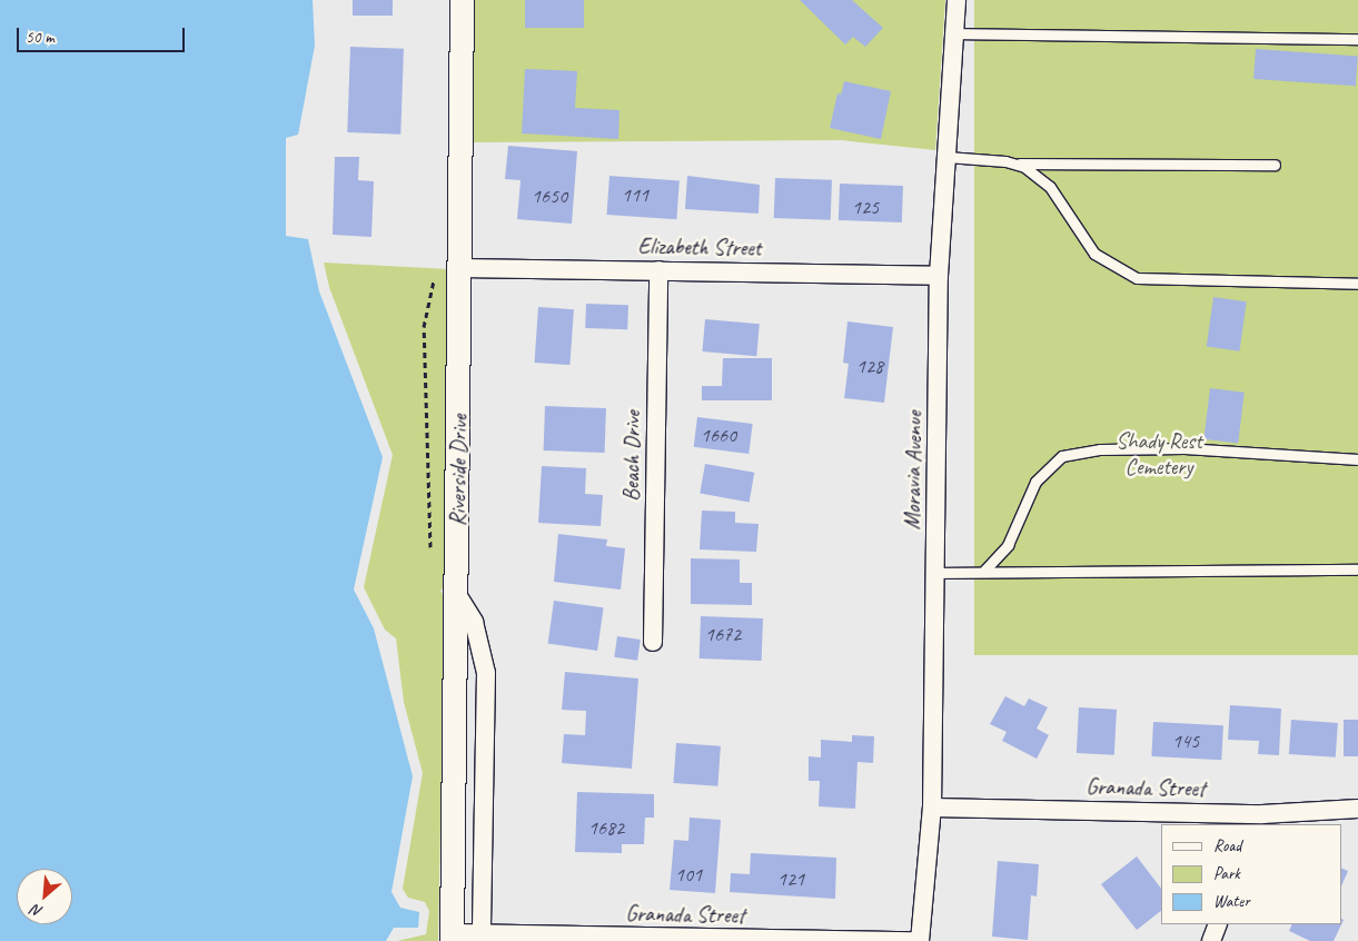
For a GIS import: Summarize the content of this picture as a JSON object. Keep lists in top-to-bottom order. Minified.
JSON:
{"streets":{"street":["Elizabeth Street","Beach Drive","Riverside Drive","Moravia Avenue","Granada Street"]},"crossings":[["Elizabeth Street","Beach Drive"],["Elizabeth Street","Riverside Drive"],["Elizabeth Street","Moravia Avenue"],["Riverside Drive","Granada Street"],["Moravia Avenue","Granada Street"]],"parks":["Shady Rest Cemetery"],"house_numbers":["111","1650","125","128","1660","1672","145","1682","101","121"],"legend":["Road","Park","Water"],"scale_bar":"50 m","north":"bottom left"}
